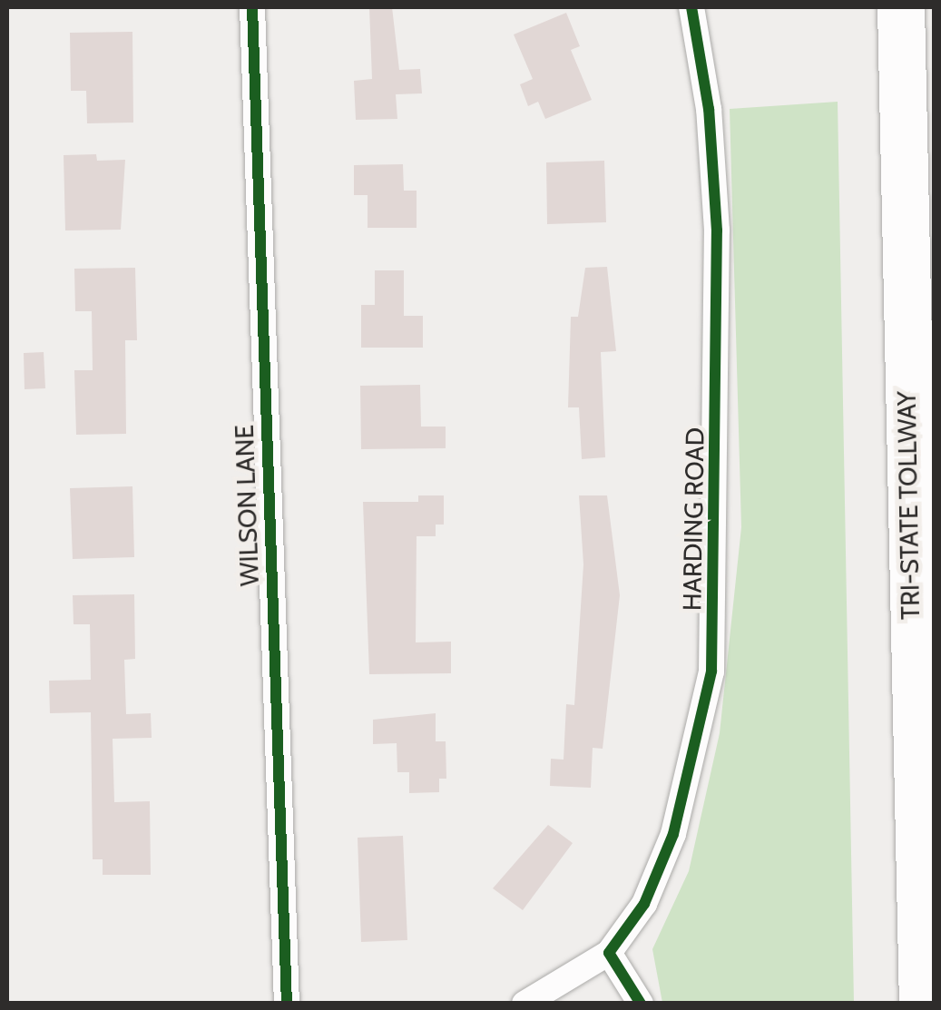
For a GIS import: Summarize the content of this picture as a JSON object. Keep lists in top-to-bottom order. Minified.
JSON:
{"streets":{"highway":["TRI-STATE TOLLWAY"],"street":["WILSON LANE","HARDING ROAD"]}}
